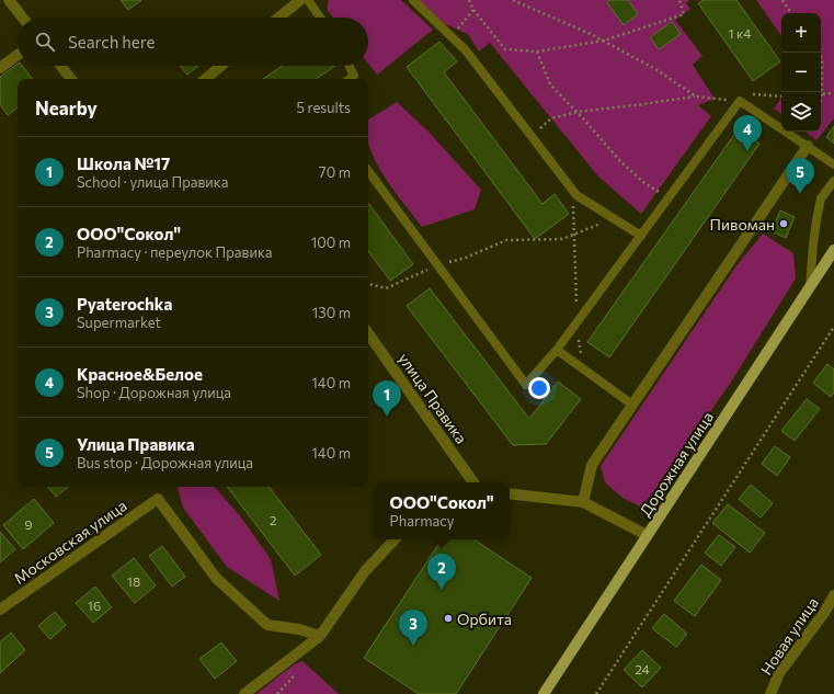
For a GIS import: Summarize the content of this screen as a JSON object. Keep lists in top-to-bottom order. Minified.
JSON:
{"streets":{"main road":["Дорожная улица"],"street":["улица Правика","Московская улица","Новая улица"]},"places":["Пивоман","Орбита"],"house_numbers":["1 к4","2","9","18","16","24"],"page":{"map_buttons":["+","−"],"search":"Search here","heading":["Nearby","5 results"],"pins":["4","5","1","2","3"],"list":[{"mark":"1","name":"Школа №17","note":"School · улица Правика","value":"70 m"},{"mark":"2","name":"ООО\"Сокол\"","note":"Pharmacy · переулок Правика","value":"100 m"},{"mark":"3","name":"Pyaterochka","note":"Supermarket","value":"130 m"},{"mark":"4","name":"Красное&Белое","note":"Shop · Дорожная улица","value":"140 m"},{"mark":"5","name":"Улица Правика","note":"Bus stop · Дорожная улица","value":"140 m"}],"popup":["ООО\"Сокол\"","Pharmacy"]}}
